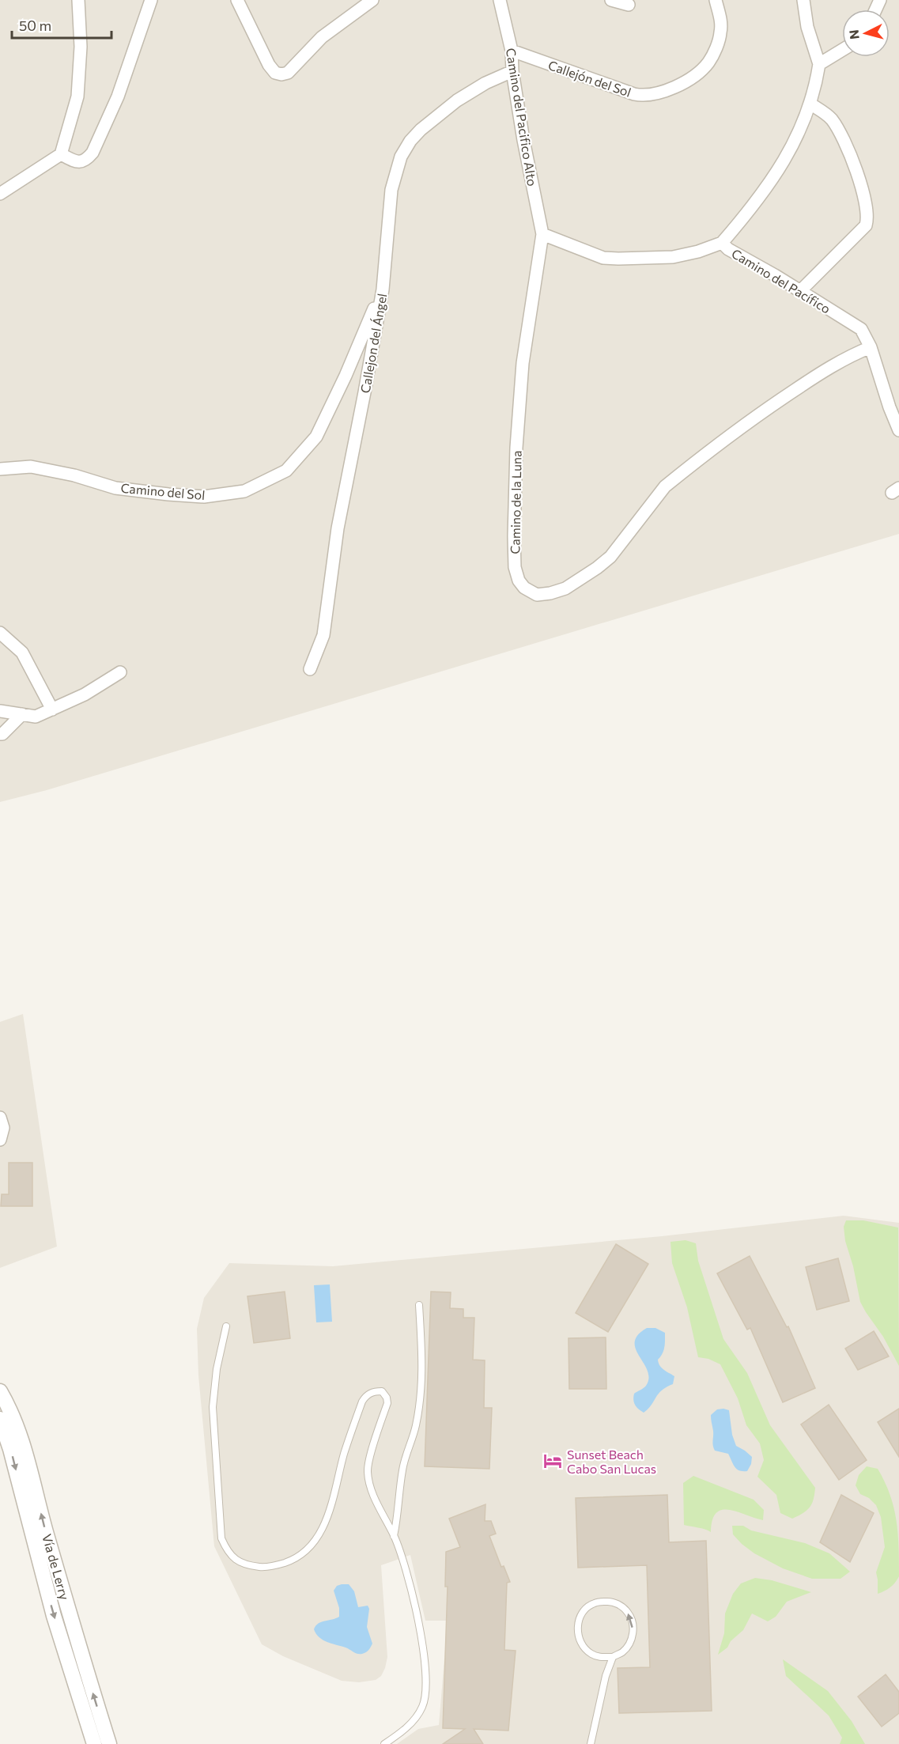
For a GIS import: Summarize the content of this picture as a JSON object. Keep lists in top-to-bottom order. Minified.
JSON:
{"streets":{"street":["Callejón del Sol","Camino del Pacifico Alto","Camino del Pacífico","Callejon del Ángel","Camino del Sol","Camino de la Luna","Vía de Lerry"]},"crossings":[["Callejón del Sol","Camino del Pacifico Alto"],["Camino del Pacifico Alto","Camino del Pacífico"],["Camino del Pacifico Alto","Callejon del Ángel"],["Camino del Pacifico Alto","Camino de la Luna"],["Camino del Pacífico","Camino de la Luna"],["Callejon del Ángel","Camino del Sol"]],"places":{"hotel":["Sunset Beach Cabo San Lucas"]},"scale_bar":"50 m","north":"left"}
